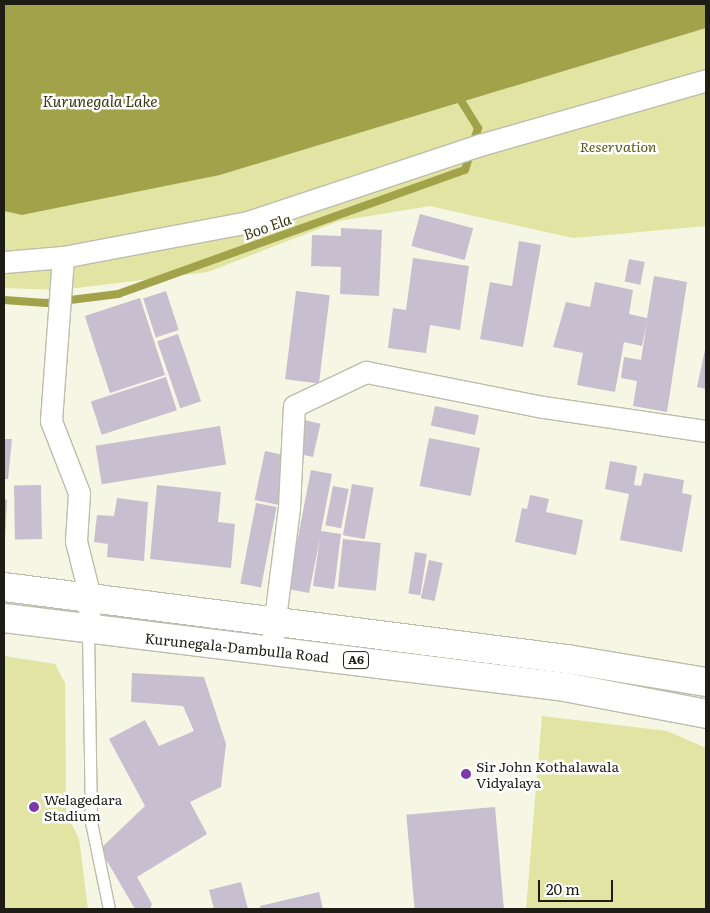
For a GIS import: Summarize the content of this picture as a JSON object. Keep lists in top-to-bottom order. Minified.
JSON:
{"streets":{"highway":["Kurunegala-Dambulla Road","A6"]},"water":["Kurunegala Lake","Boo Ela"],"parks":["Reservation"],"places":["Sir John Kothalawala Vidyalaya","Welagedara Stadium"],"scale_bar":"20 m"}
